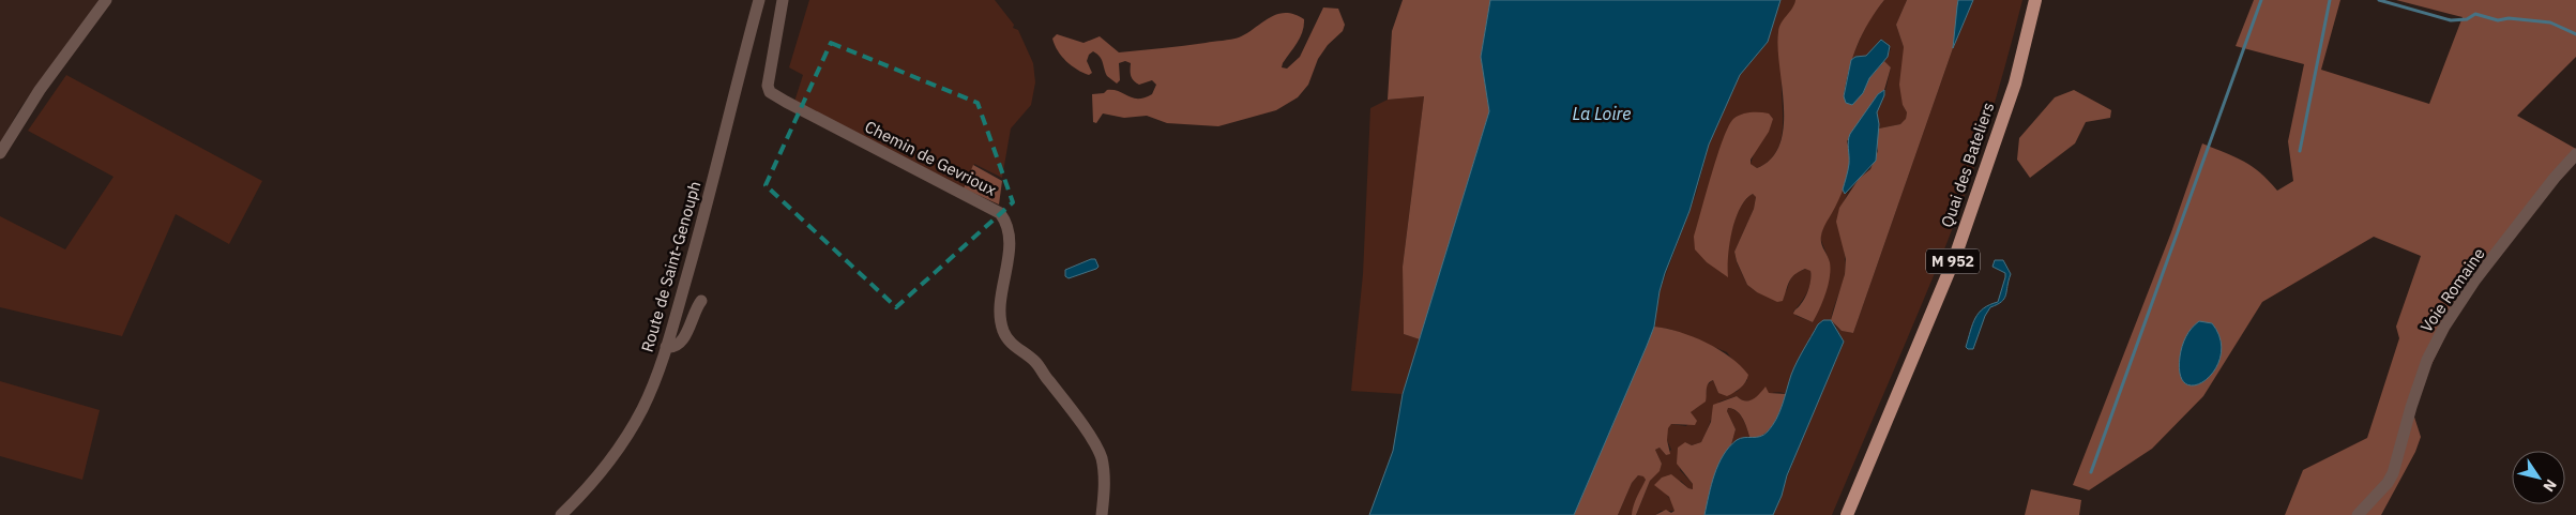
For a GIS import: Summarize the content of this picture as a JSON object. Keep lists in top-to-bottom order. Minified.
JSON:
{"streets":{"main road":["Quai des Bateliers","M 952"],"street":["Chemin de Gevrioux","Route de Saint-Genouph","Voie Romaine"]},"water":["La Loire"],"north":"bottom right"}
